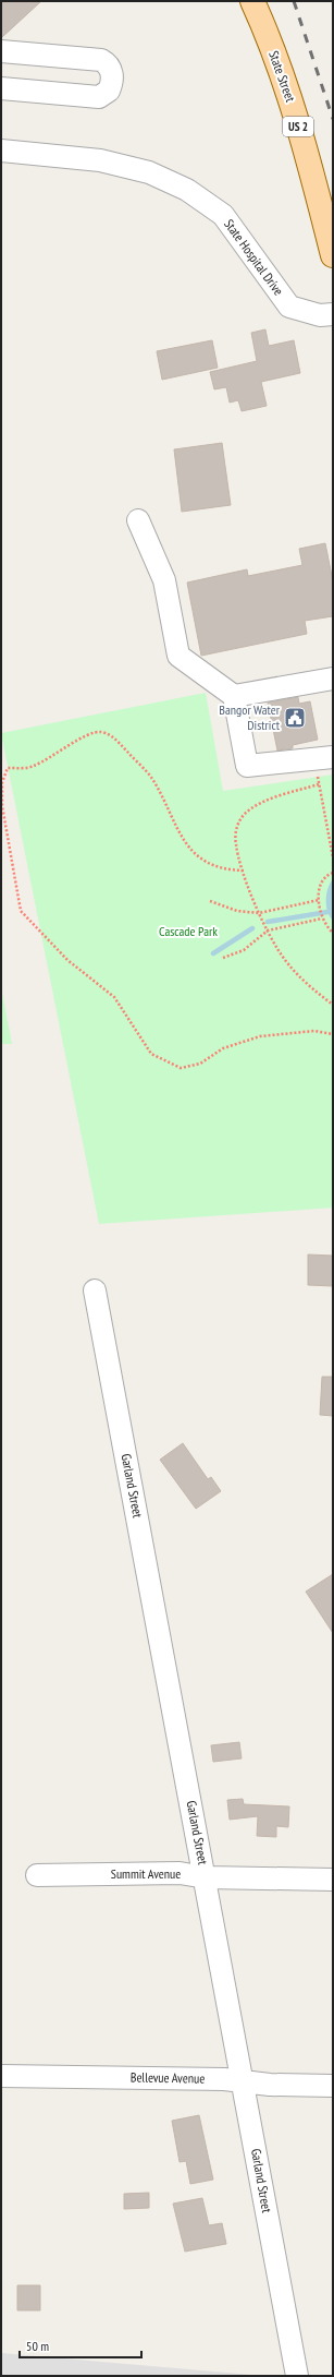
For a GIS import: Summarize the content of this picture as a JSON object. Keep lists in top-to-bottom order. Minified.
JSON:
{"streets":{"main road":["State Street","US 2"],"street":["State Hospital Drive","Garland Street","Summit Avenue","Bellevue Avenue"]},"crossings":[["Garland Street","Summit Avenue"],["Garland Street","Bellevue Avenue"]],"parks":["Cascade Park"],"places":{"public building":["Bangor Water District"]},"scale_bar":"50 m"}
